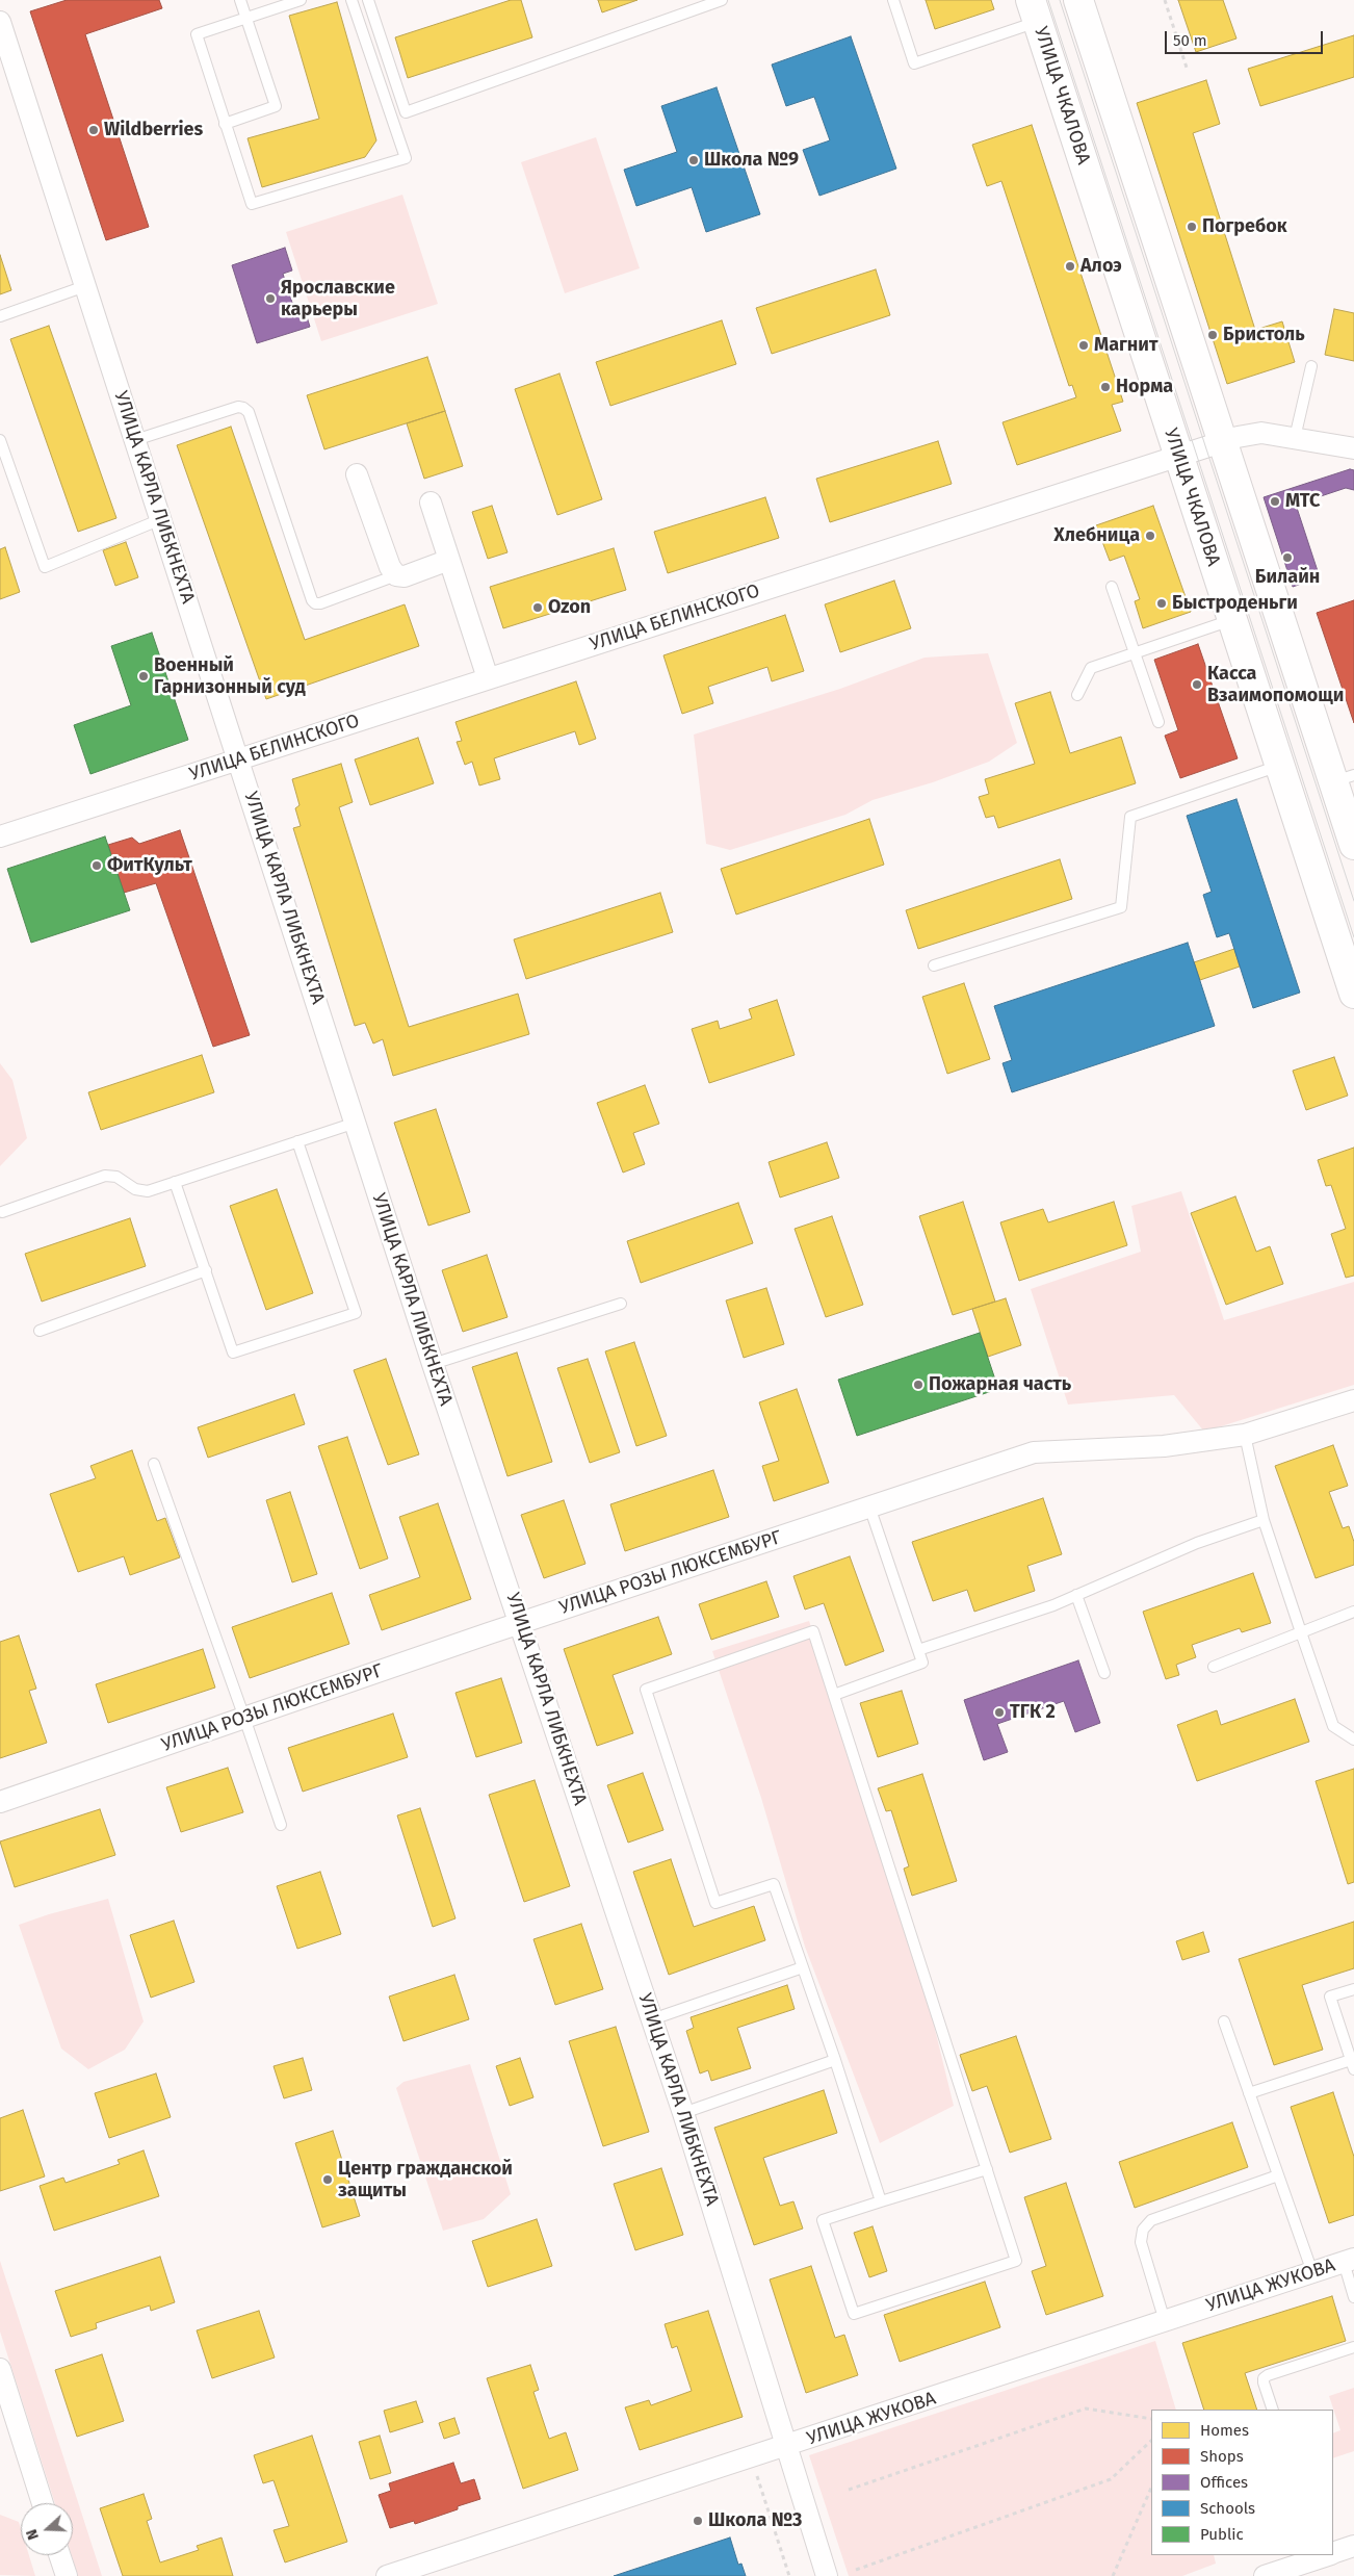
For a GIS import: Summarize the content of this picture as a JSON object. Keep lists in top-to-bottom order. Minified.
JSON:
{"streets":{"main road":["УЛИЦА ЧКАЛОВА"],"street":["УЛИЦА КАРЛА ЛИБКНЕХТА","УЛИЦА БЕЛИНСКОГО","УЛИЦА РОЗЫ ЛЮКСЕМБУРГ","УЛИЦА ЖУКОВА"]},"crossings":[["УЛИЦА ЧКАЛОВА","УЛИЦА БЕЛИНСКОГО"],["УЛИЦА КАРЛА ЛИБКНЕХТА","УЛИЦА БЕЛИНСКОГО"],["УЛИЦА КАРЛА ЛИБКНЕХТА","УЛИЦА РОЗЫ ЛЮКСЕМБУРГ"],["УЛИЦА КАРЛА ЛИБКНЕХТА","УЛИЦА ЖУКОВА"]],"places":["Wildberries","Школа №9","Погребок","Алоэ","Ярославские карьеры","Бристоль","Магнит","Норма","МТС","Хлебница","Билайн","Быстроденьги","Ozon","Военный Гарнизонный суд","Касса Взаимопомощи","ФитКульт","Пожарная часть","ТГК 2","Центр гражданской защиты","Школа №3"],"legend":["Homes","Shops","Offices","Schools","Public"],"scale_bar":"50 m","north":"left"}
